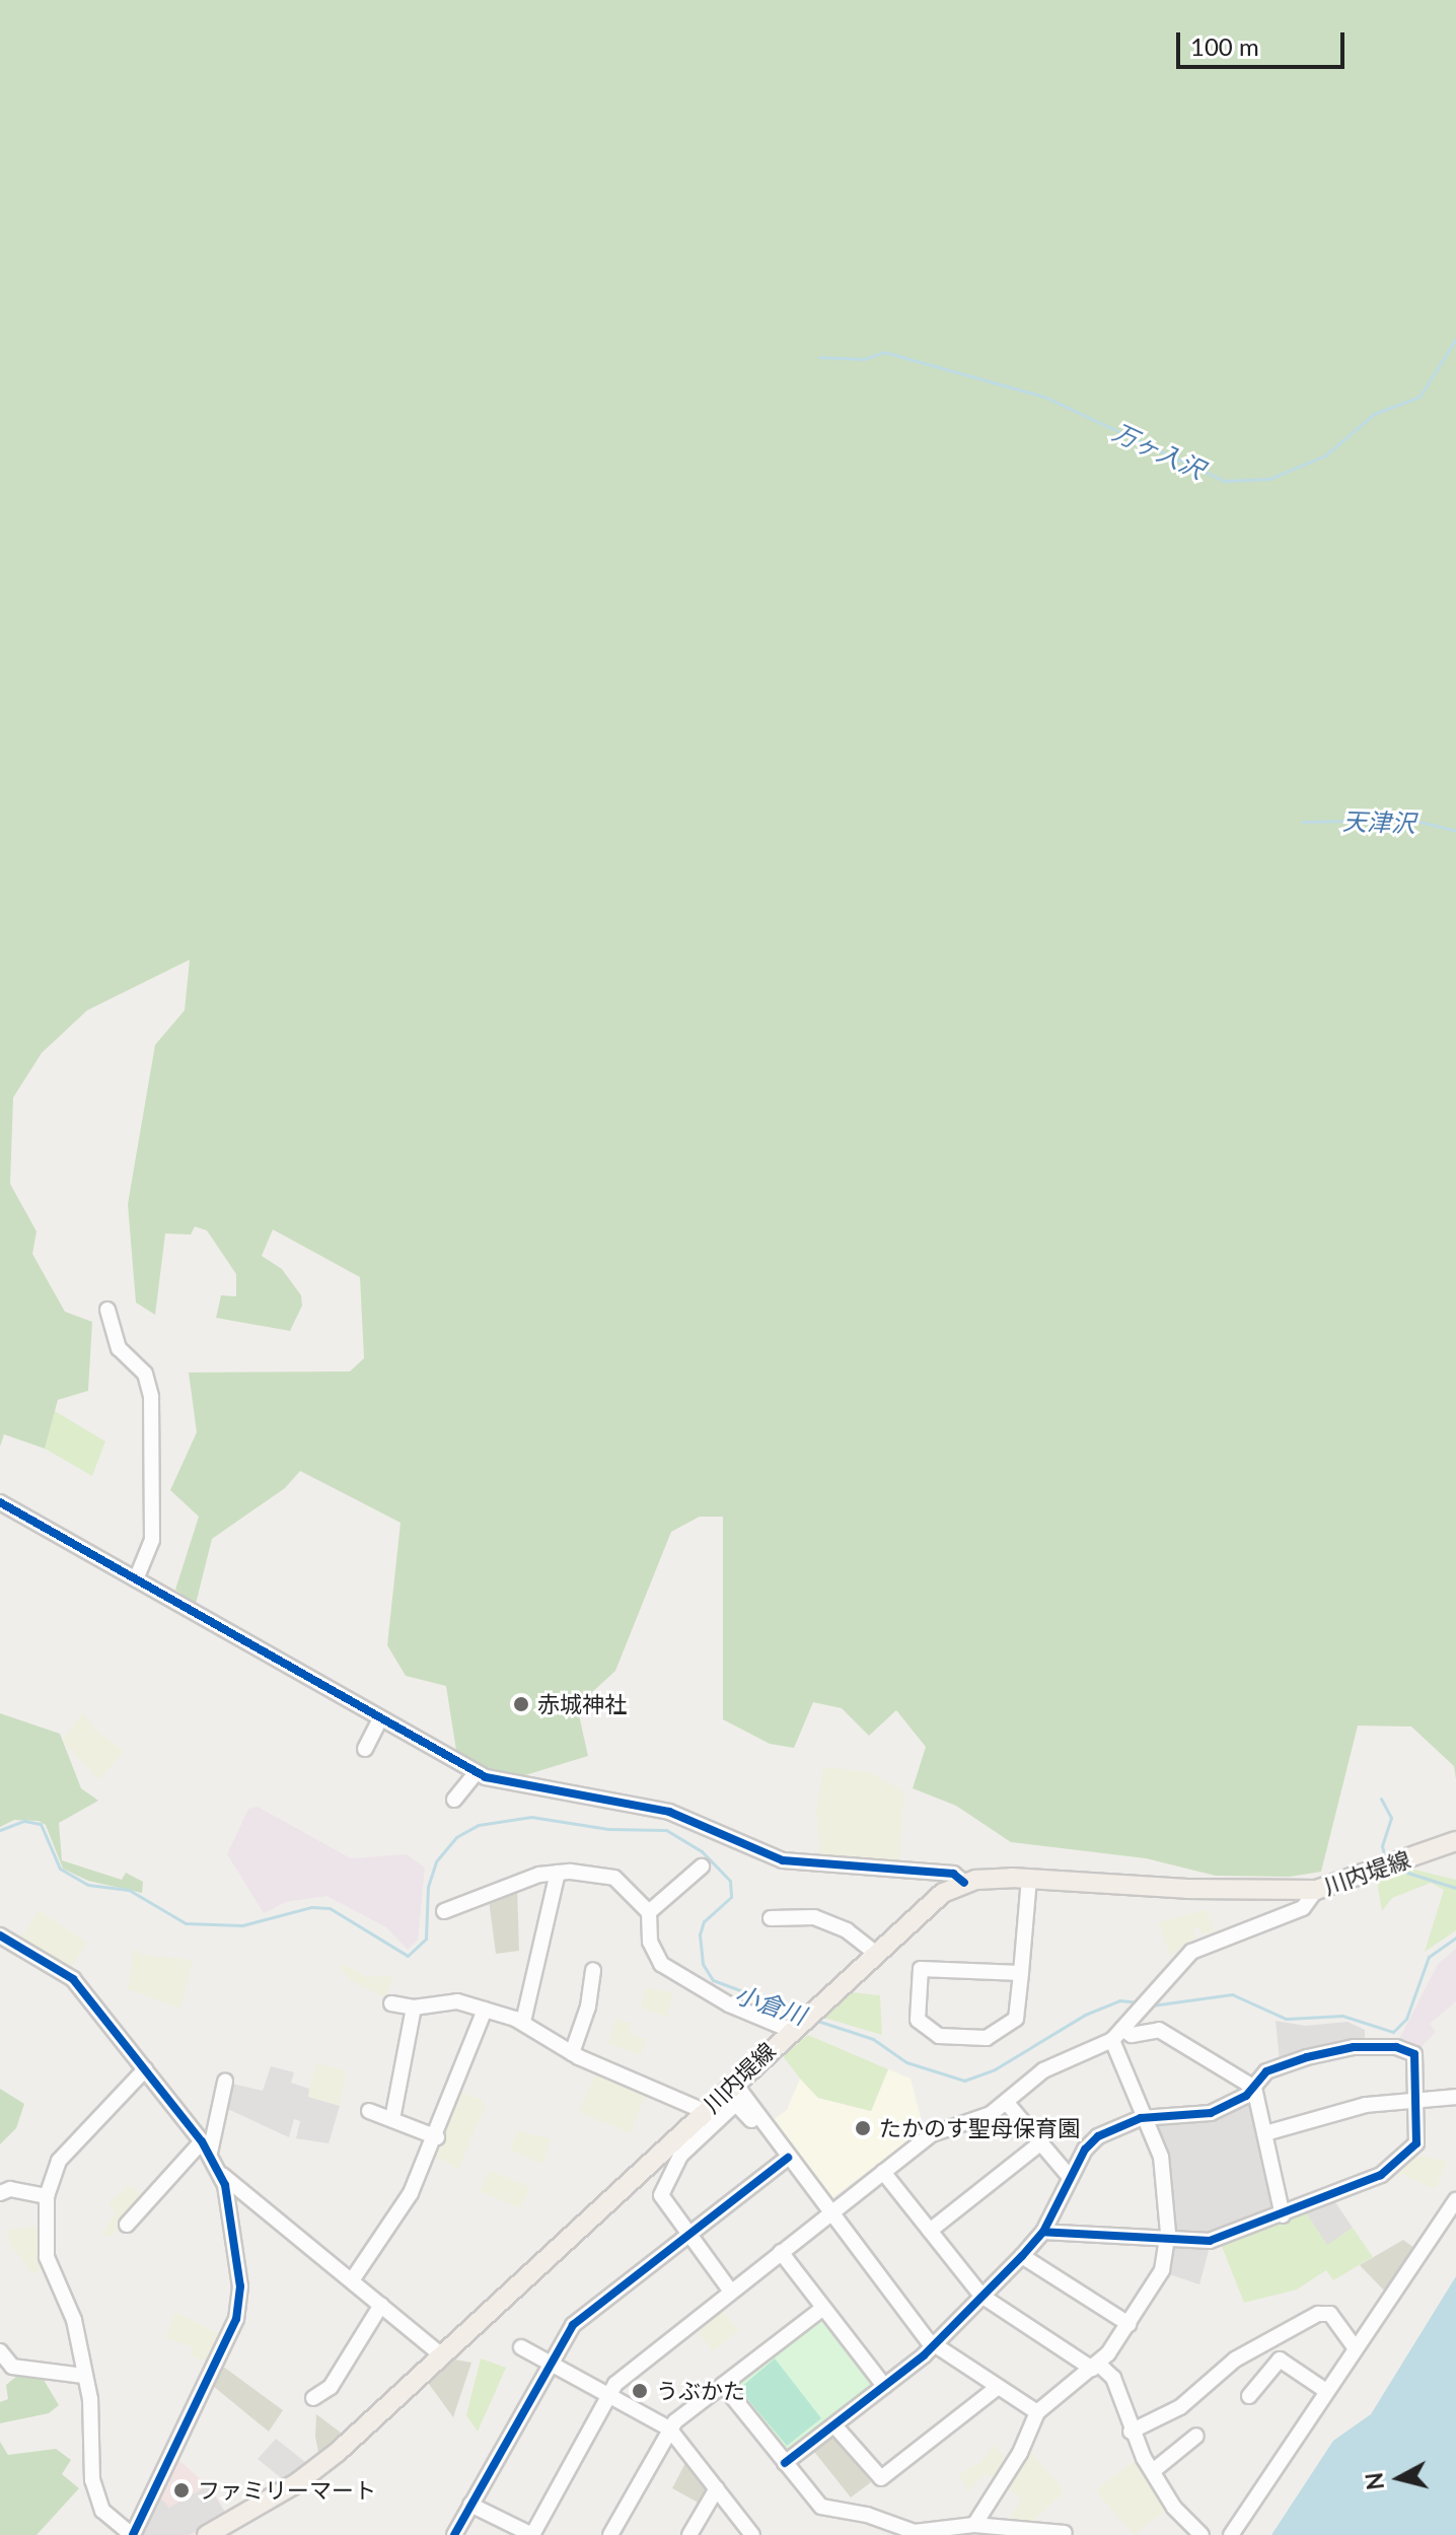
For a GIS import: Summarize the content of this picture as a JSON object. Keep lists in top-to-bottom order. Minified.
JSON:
{"streets":{"main road":["川内堤線"]},"water":["万ヶ入沢","天津沢","小倉川"],"places":["赤城神社","たかのす聖母保育園","うぶかた","ファミリーマート"],"scale_bar":"100 m","north":"left"}
